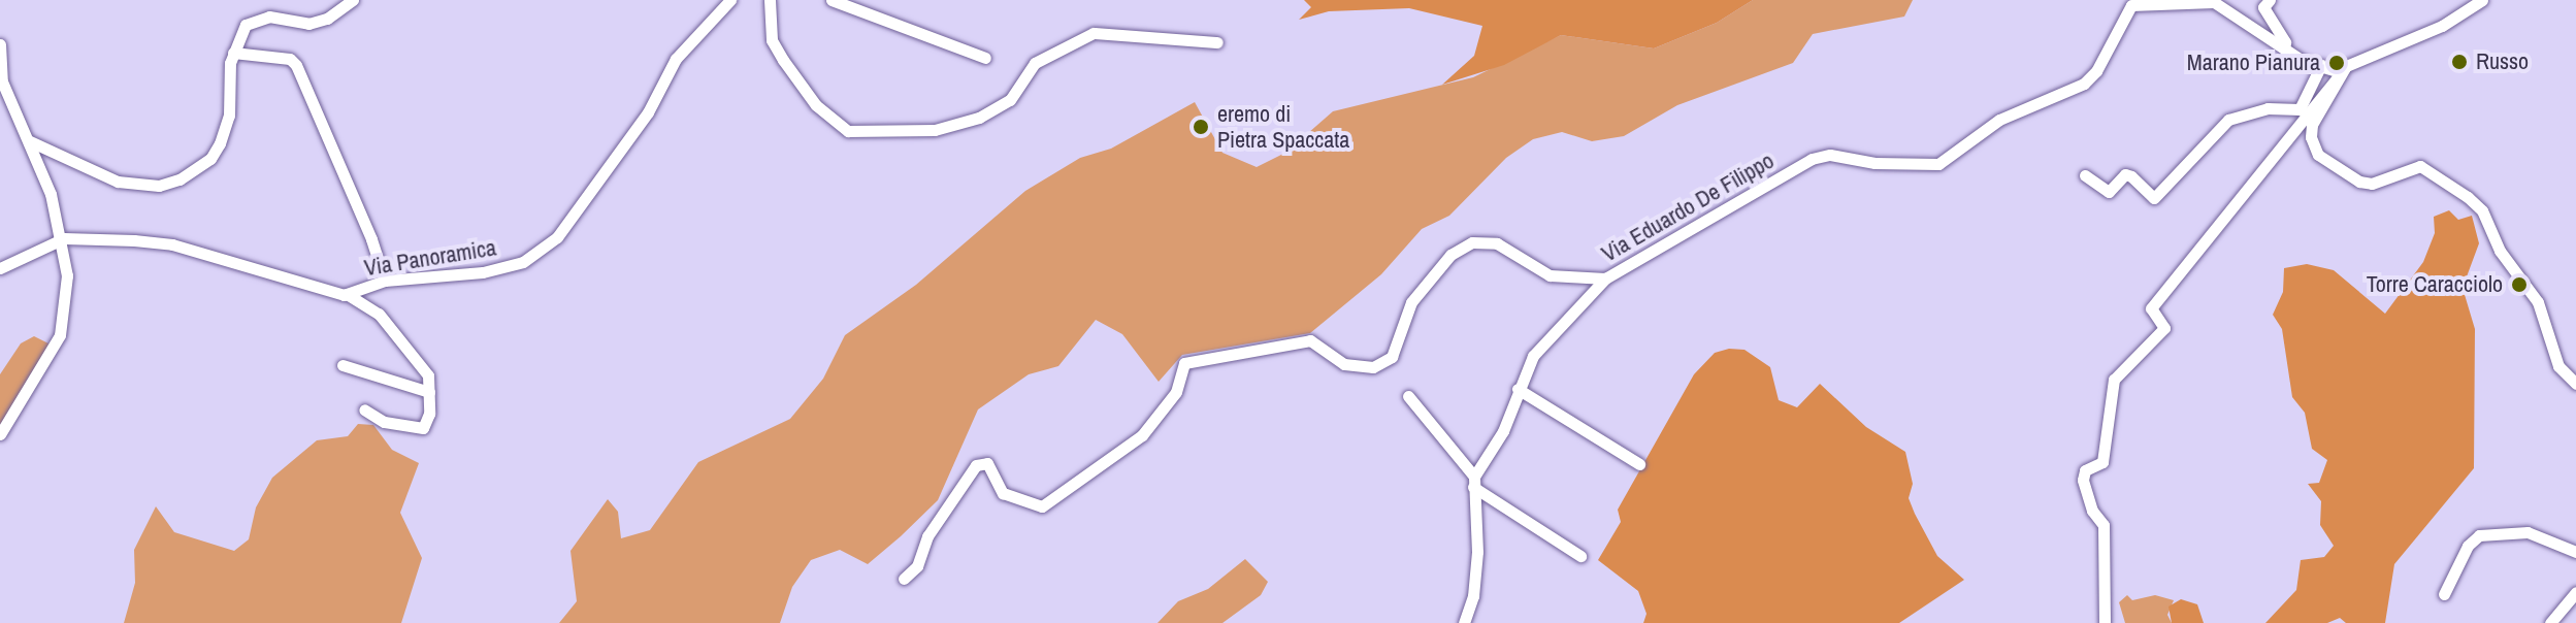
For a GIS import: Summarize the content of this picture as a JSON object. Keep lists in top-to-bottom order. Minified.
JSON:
{"streets":{"street":["Via Eduardo De Filippo","Via Panoramica"]},"places":["Russo","Marano Pianura","eremo di Pietra Spaccata","Torre Caracciolo"]}
